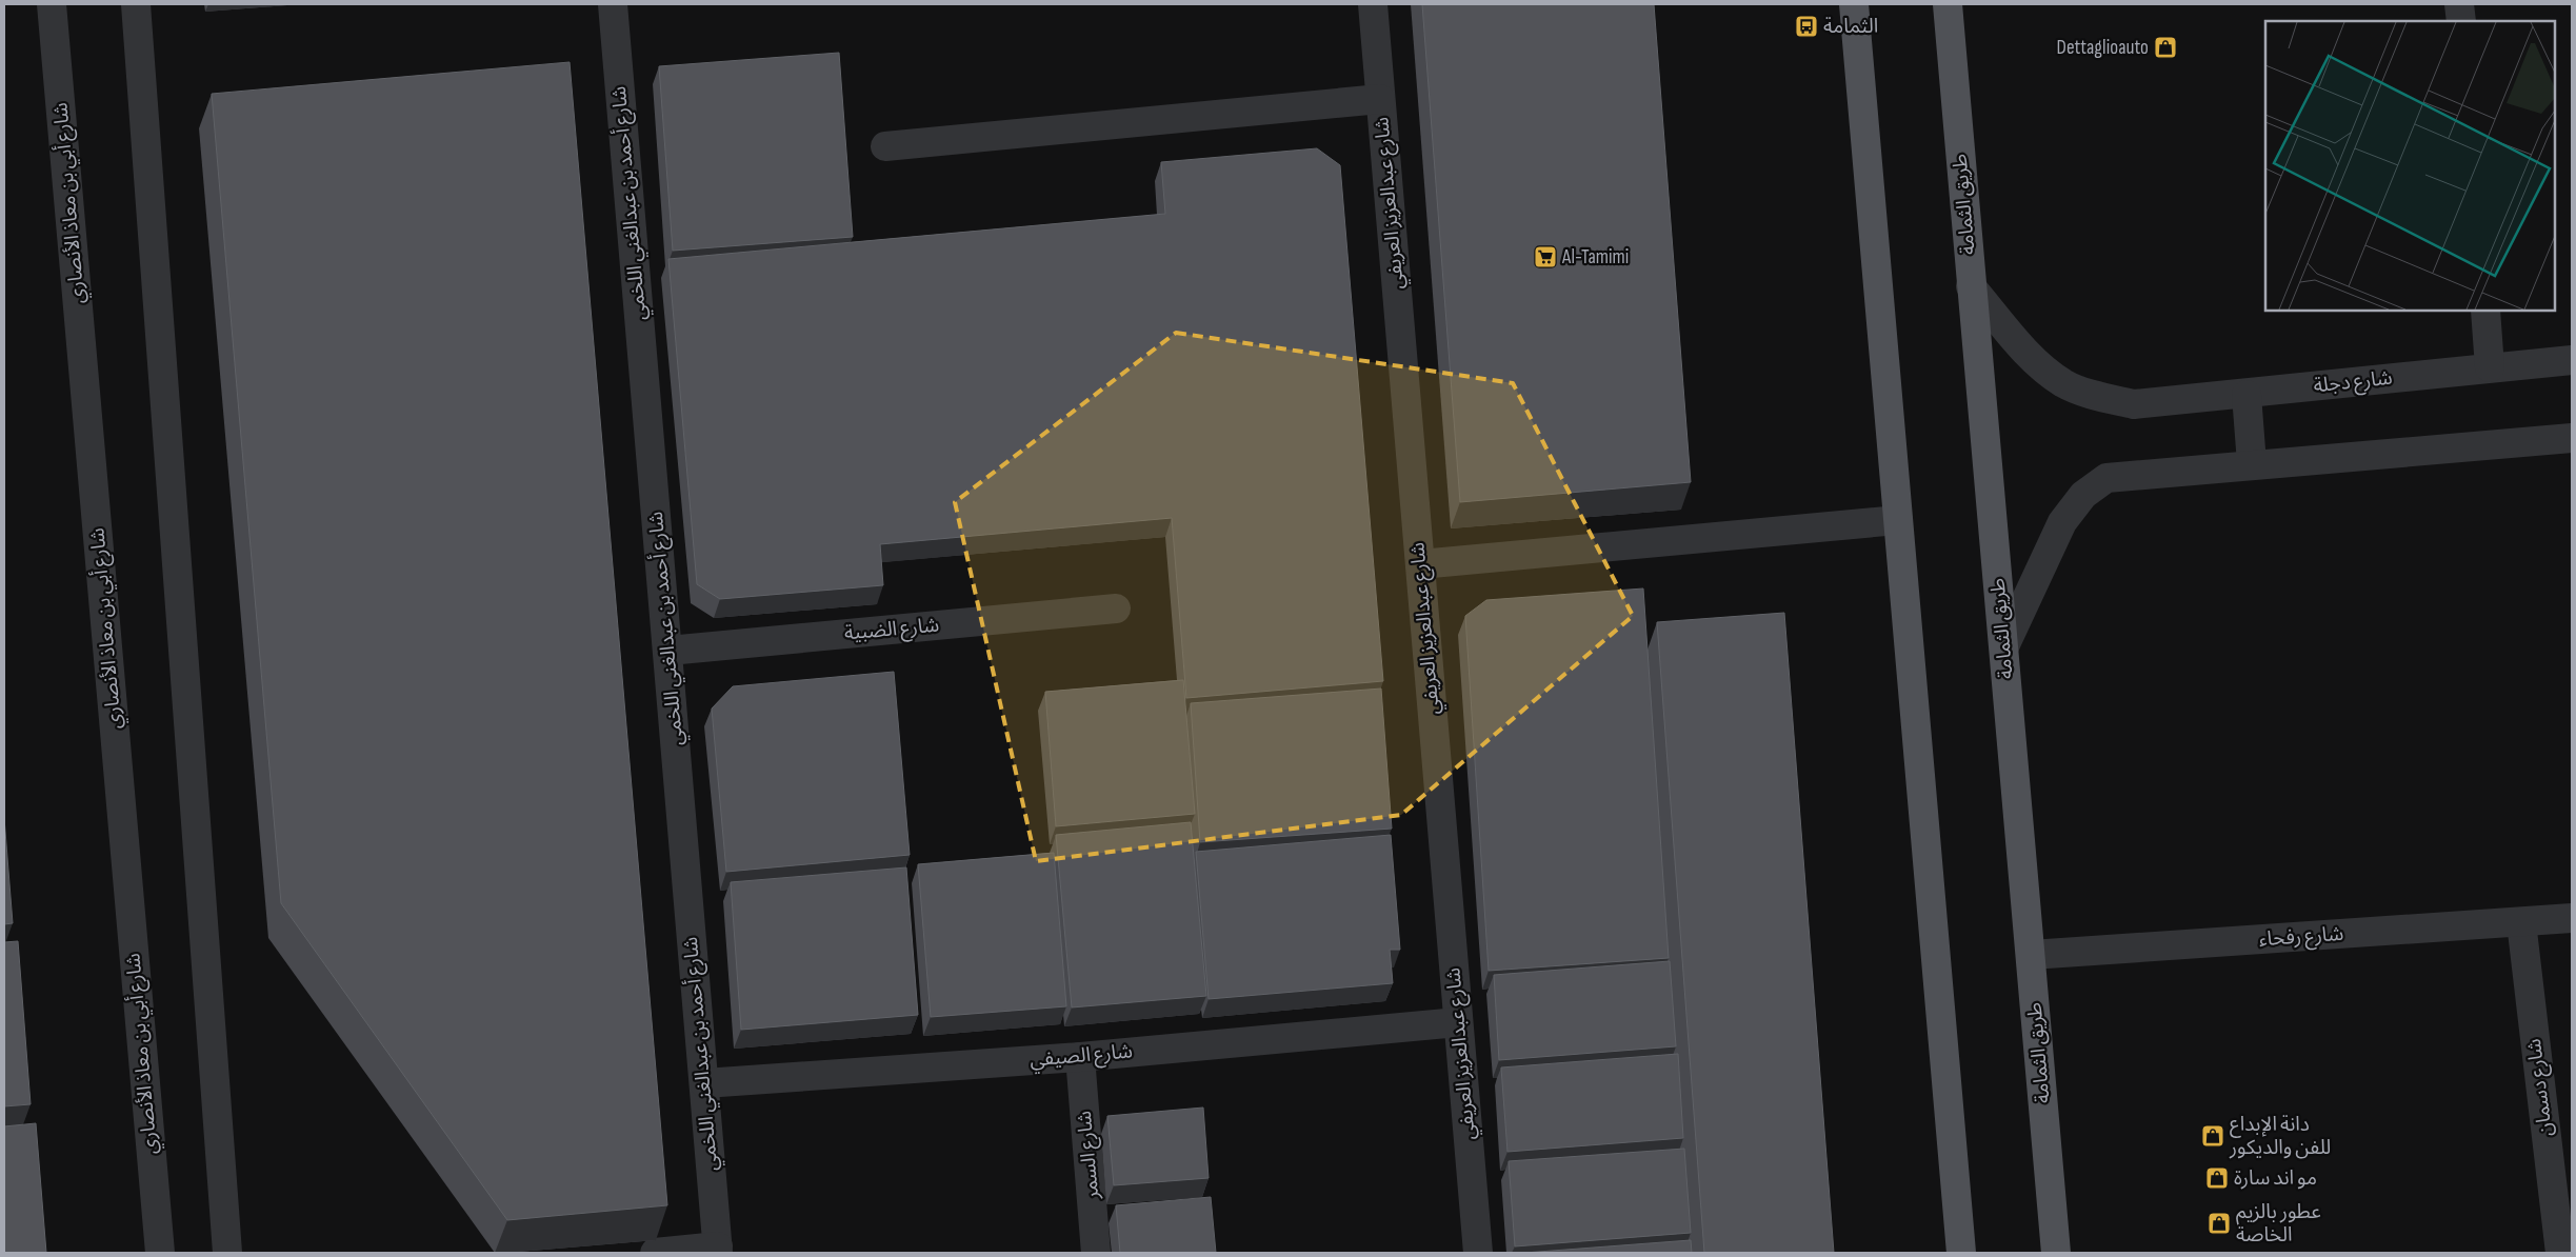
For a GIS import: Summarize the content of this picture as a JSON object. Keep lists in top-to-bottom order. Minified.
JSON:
{"streets":{"main road":["طريق الثمامة"],"street":["شارع أبي بن معاذ الأنصاري","شارع أحمد بن عبدالغني اللخمي","شارع عبدالعزيز العريفي","شارع دجلة","شارع الضبية","شارع رفحاء","شارع الصيفي","شارع دسمان","شارع السمر"]},"crossings":[["شارع أحمد بن عبدالغني اللخمي","شارع الضبية"],["شارع أحمد بن عبدالغني اللخمي","شارع الصيفي"],["شارع عبدالعزيز العريفي","شارع الصيفي"],["طريق الثمامة","شارع دجلة"],["طريق الثمامة","شارع رفحاء"],["شارع رفحاء","شارع دسمان"],["شارع الصيفي","شارع السمر"]],"places":{"bus stop":["الثمامة"],"shop":["Dettaglioauto","دانة الإبداع للفن والديكور","مو اند سارة","عطور بالزيم الخاصة"],"supermarket":["Al-Tamimi"]}}
